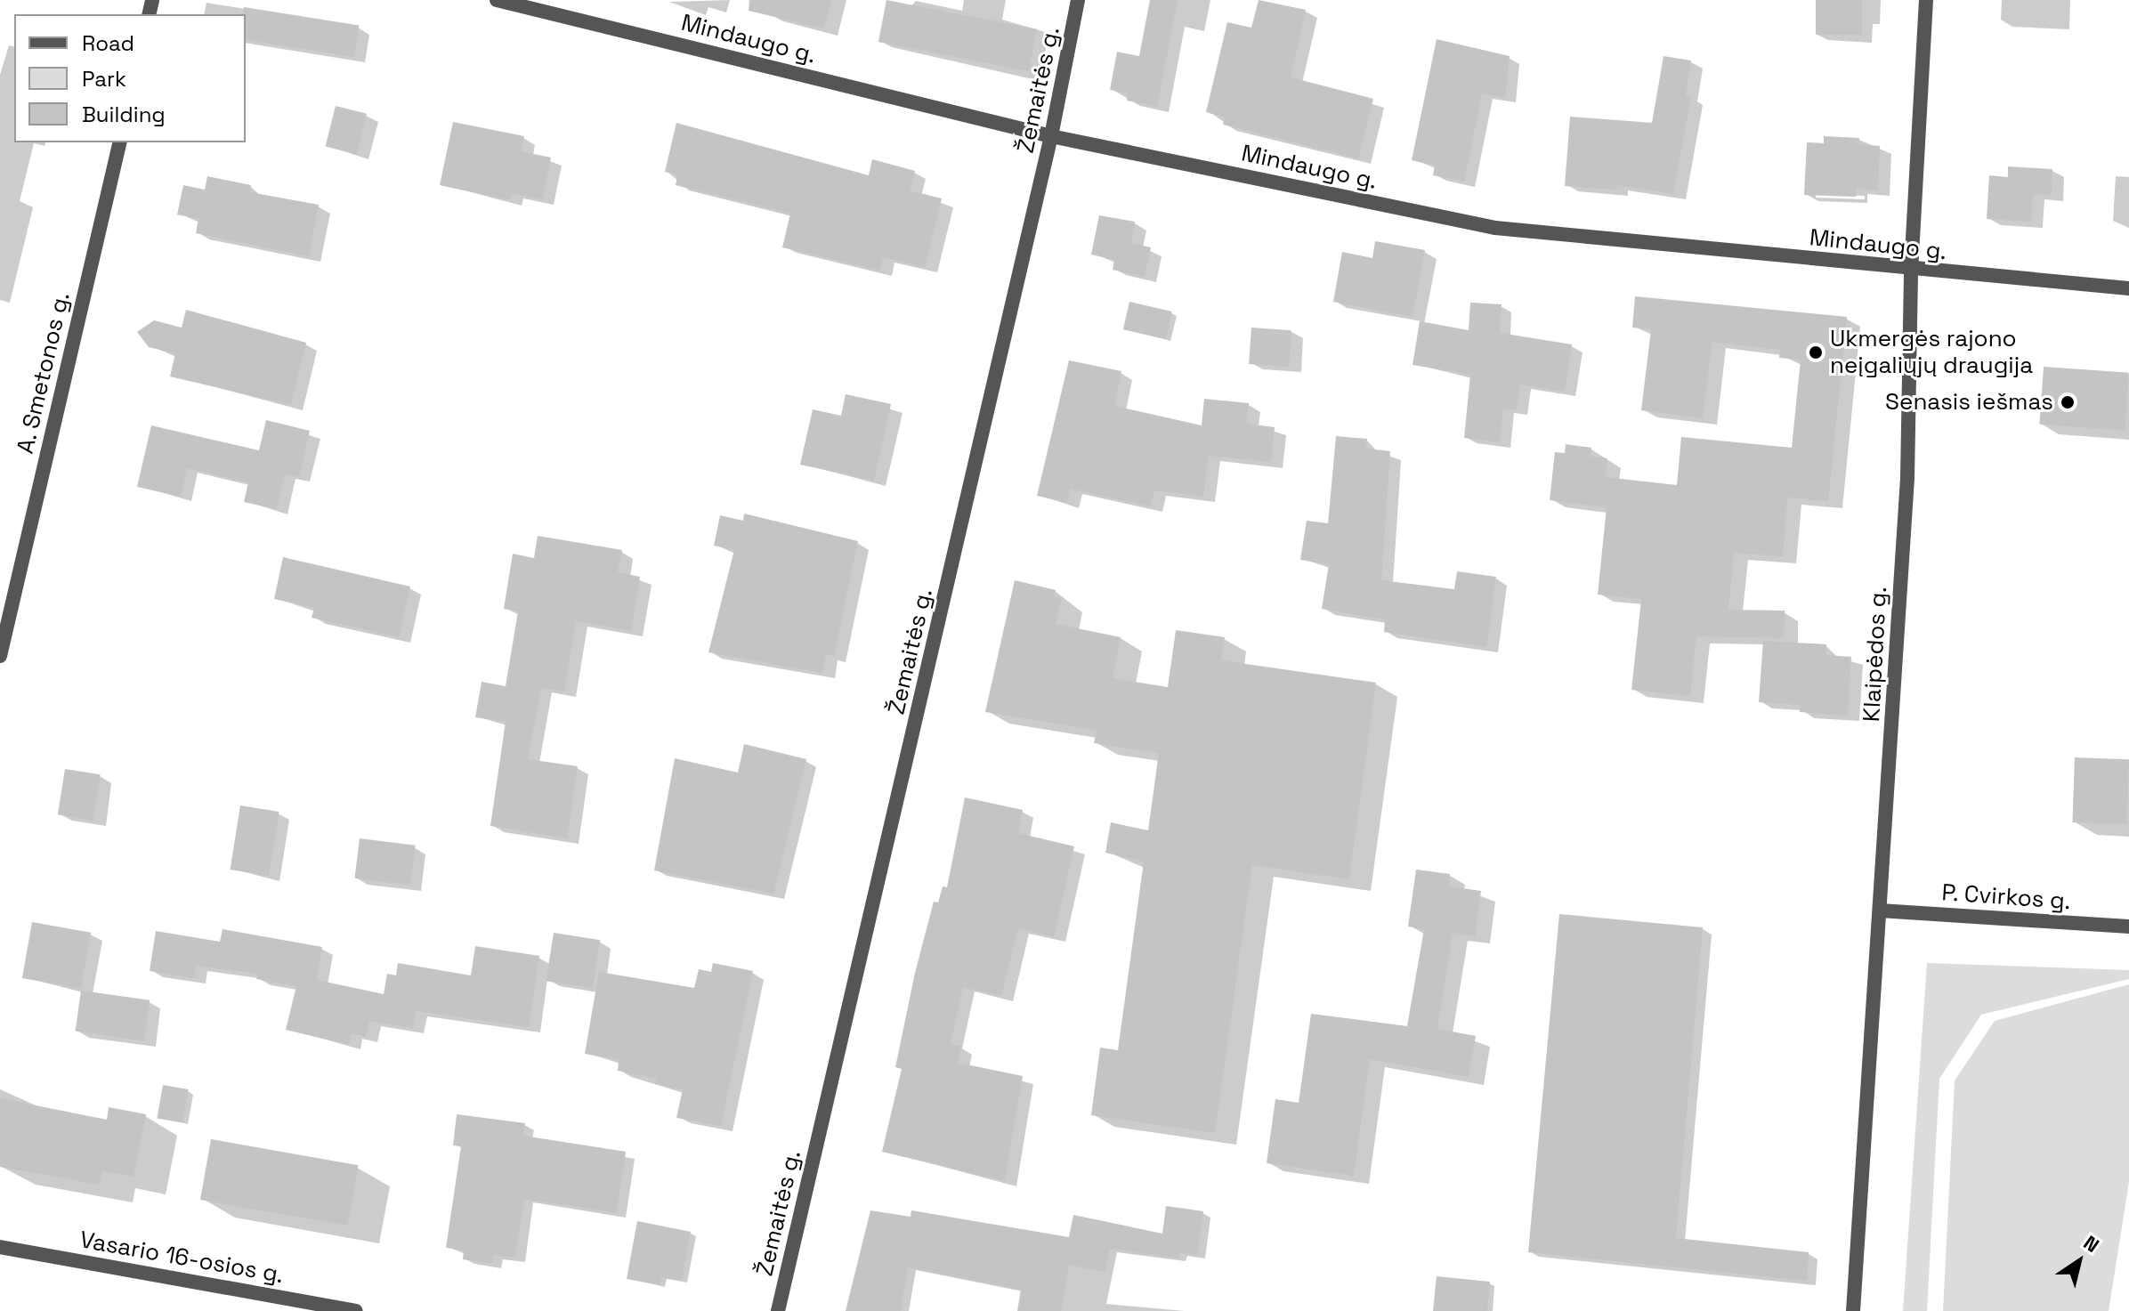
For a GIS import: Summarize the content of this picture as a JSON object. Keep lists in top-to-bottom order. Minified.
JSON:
{"streets":{"street":["Mindaugo g.","Žemaitės g.","A. Smetonos g.","Klaipėdos g.","P. Cvirkos g.","Vasario 16-osios g."]},"crossings":[["Mindaugo g.","Žemaitės g."],["Mindaugo g.","Klaipėdos g."],["Klaipėdos g.","P. Cvirkos g."]],"places":["Ukmergės rajono neįgaliųjų draugija","Senasis iešmas"],"legend":["Road","Park","Building"],"north":"top right"}
